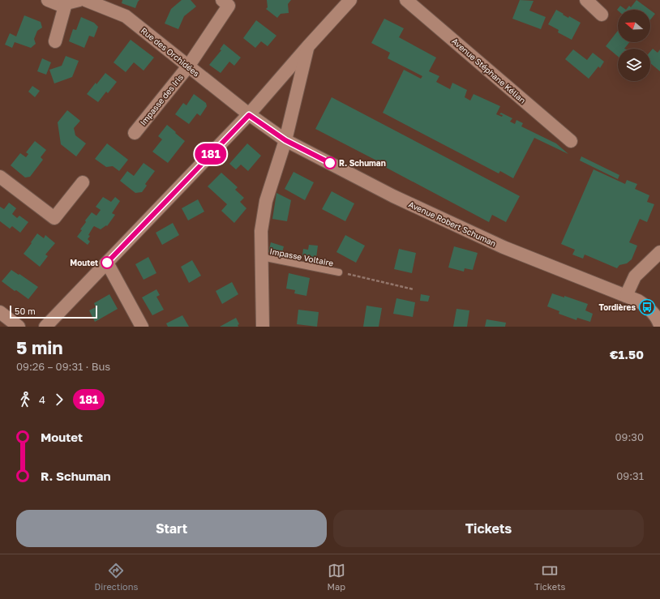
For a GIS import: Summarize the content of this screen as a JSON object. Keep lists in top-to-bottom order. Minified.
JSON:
{"streets":{"street":["Rue des Orchidées","Avenue Stéphane Kélian","Impasse des Iris","Avenue Robert Schuman"],"lane":["Impasse Voltaire"]},"crossings":[["Rue des Orchidées","Impasse des Iris"],["Rue des Orchidées","Avenue Robert Schuman"]],"places":{"other":["R. Schuman","Moutet"],"bus stop":["Tordières"]},"lines":["bus line 181"],"scale_bar":"50 m","north":"left","page":{"on_map":"181","scale":"50 m","heading":["5 min","09:26 – 09:31 · Bus","€1.50"],"legs":["4","181"],"list":[{"name":"Moutet","value":"09:30"},{"name":"R. Schuman","value":"09:31"}],"buttons":["Start","Tickets"],"tabs":["Directions","Map","Tickets"]}}
